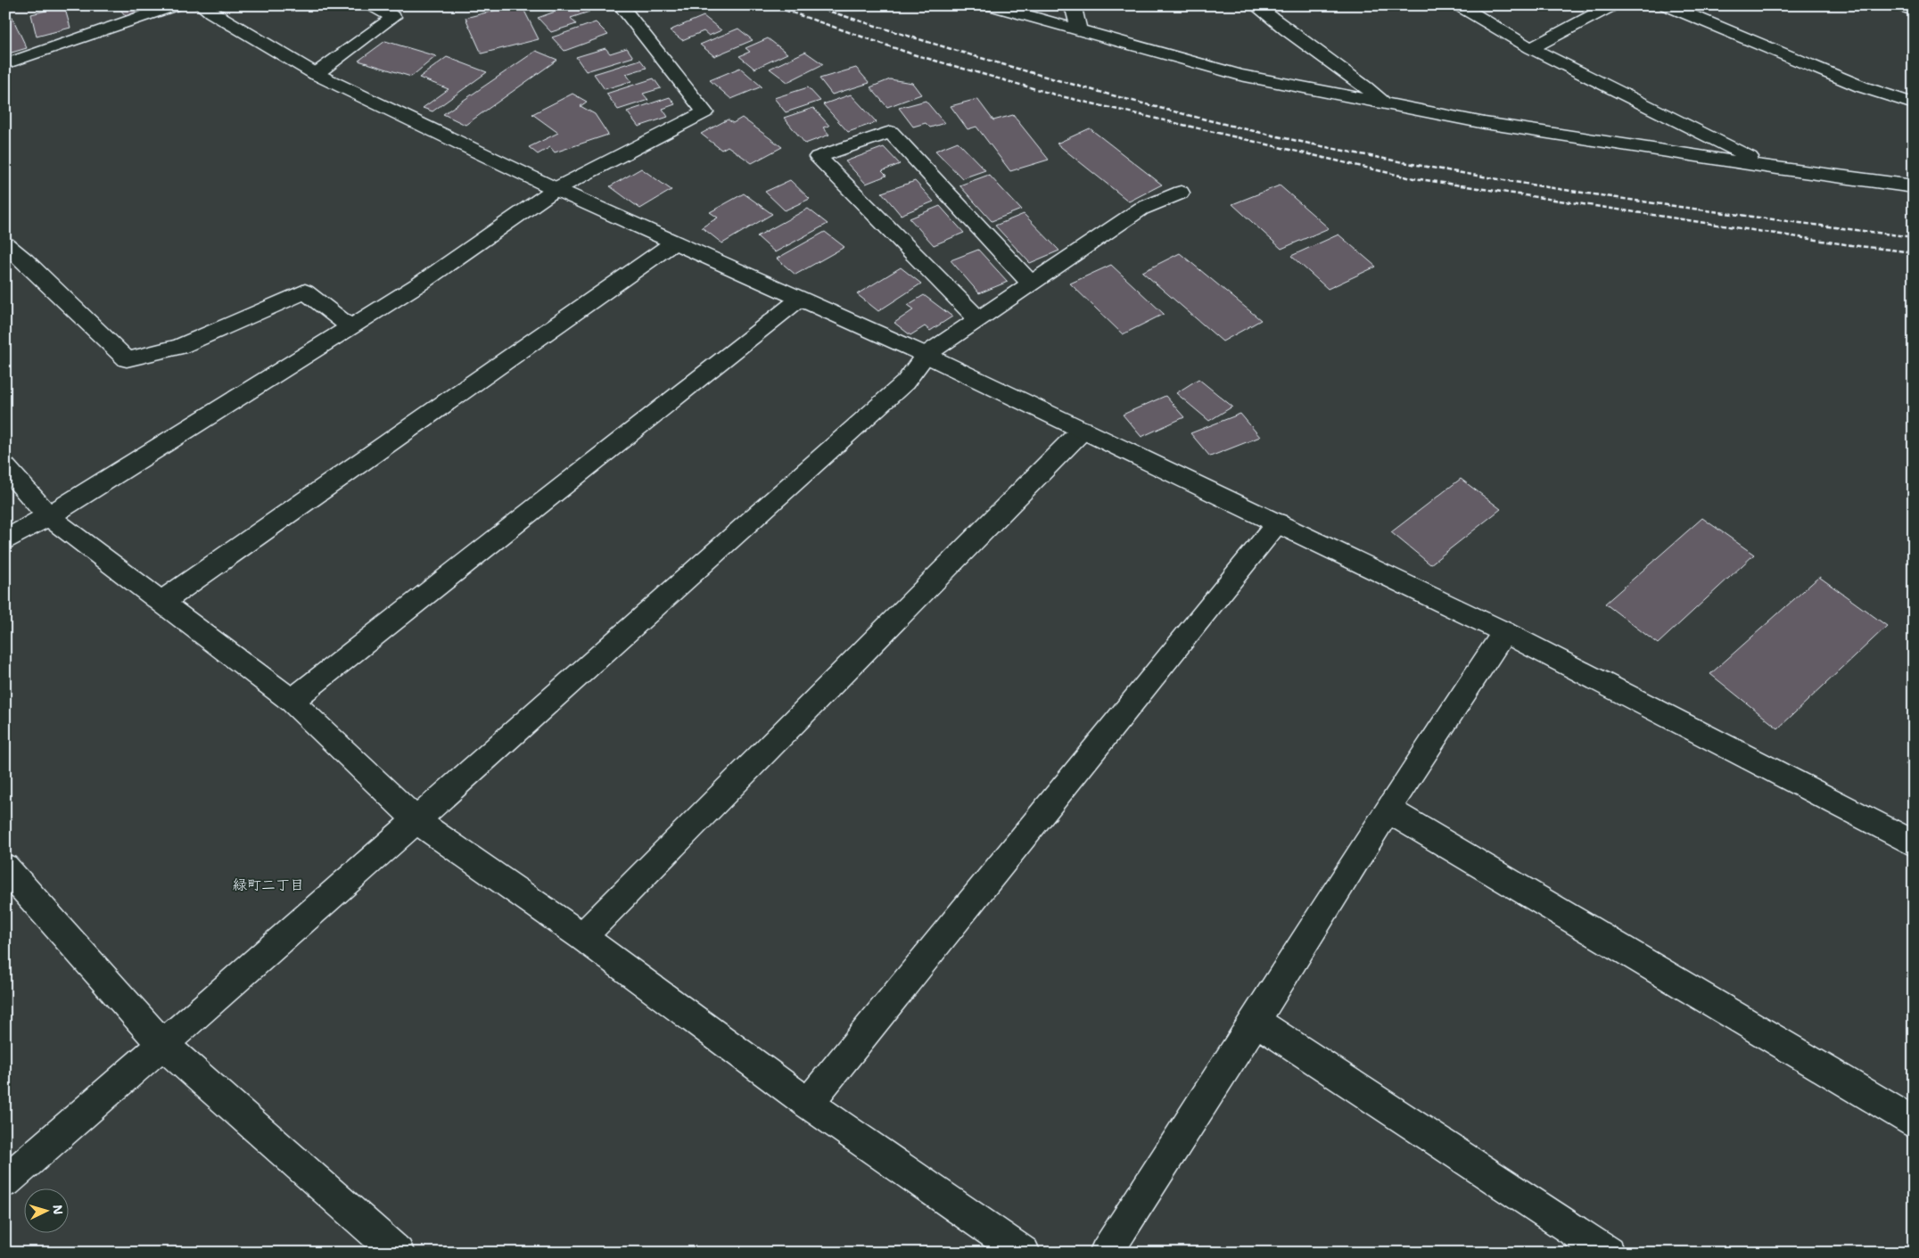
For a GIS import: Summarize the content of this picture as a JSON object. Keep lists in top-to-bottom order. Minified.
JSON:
{"districts":["緑町二丁目"],"north":"right"}
